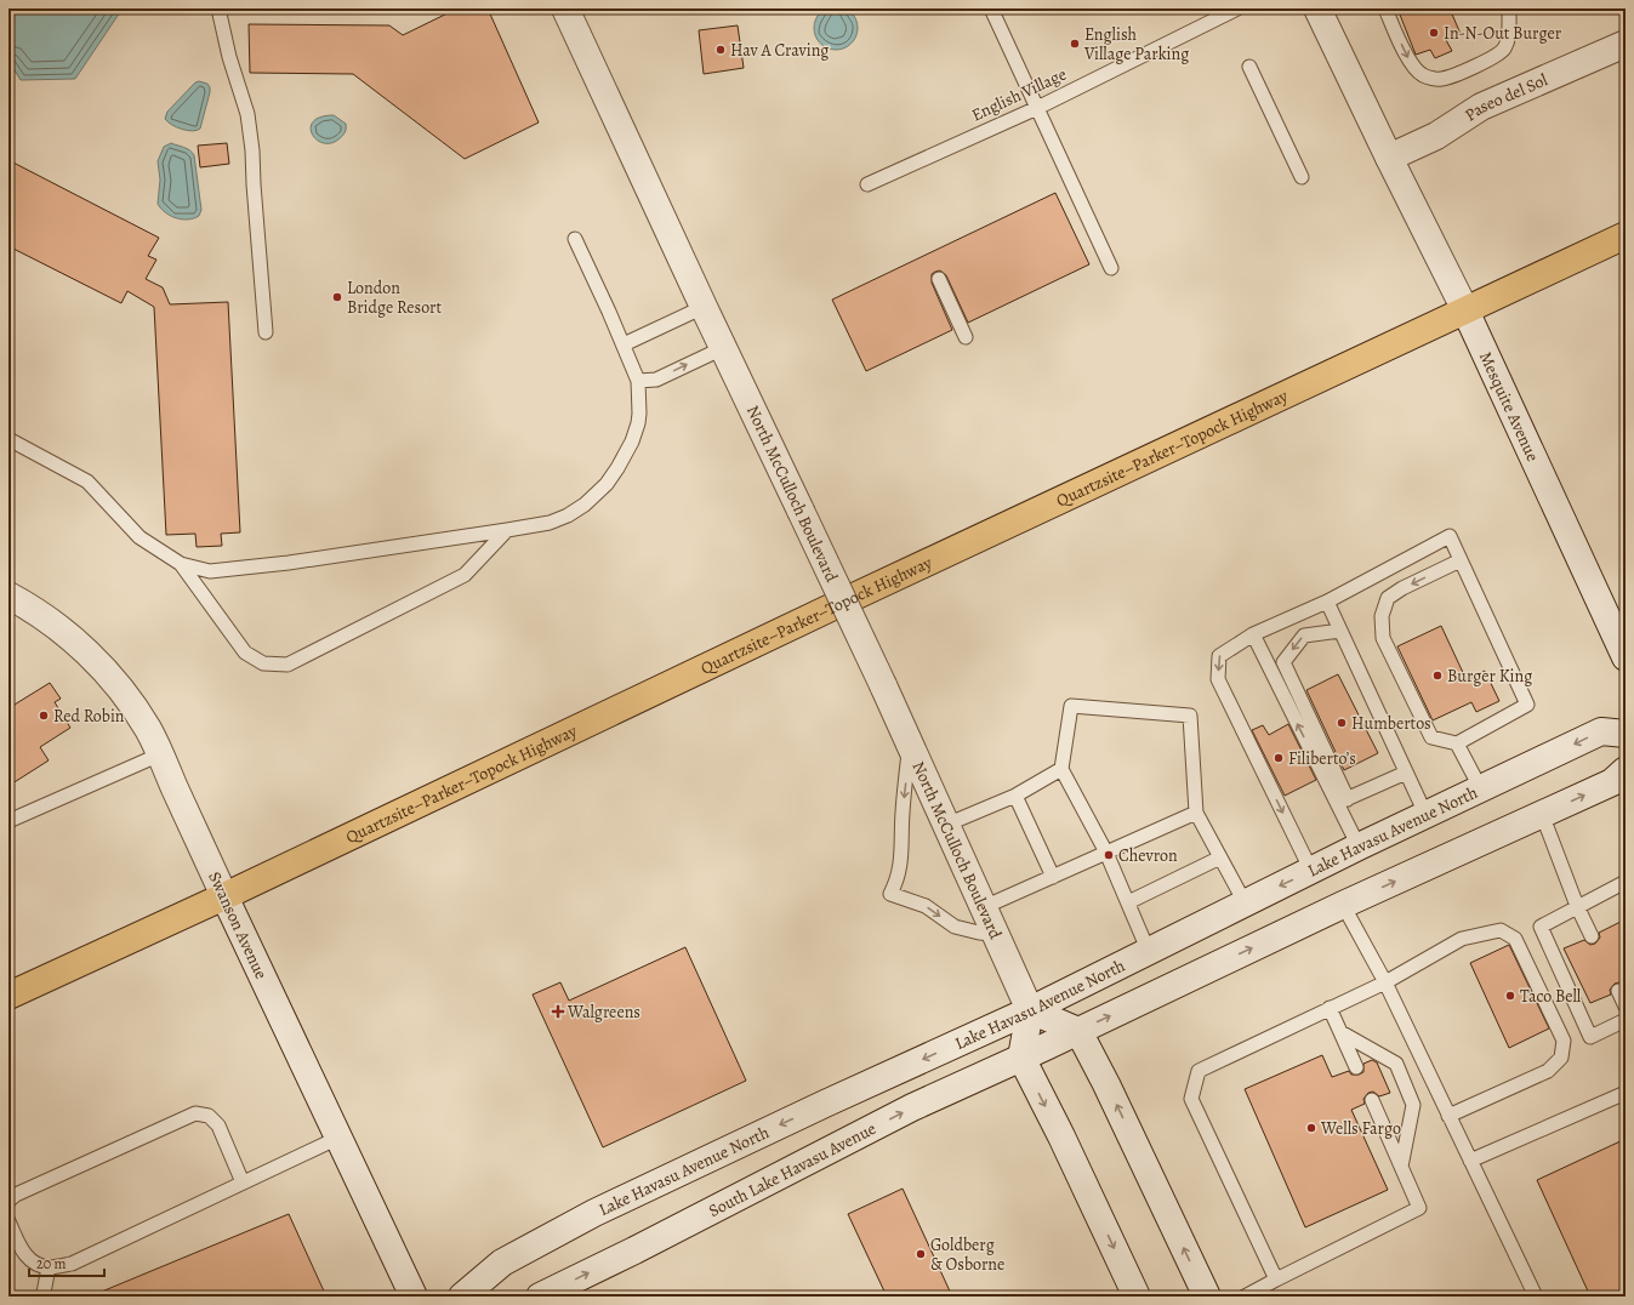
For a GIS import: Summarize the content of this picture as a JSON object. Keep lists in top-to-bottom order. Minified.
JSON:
{"streets":{"highway":["Quartzsite–Parker–Topock Highway"],"main road":["Paseo del Sol","Mesquite Avenue","North McCulloch Boulevard","Lake Havasu Avenue North","Swanson Avenue","South Lake Havasu Avenue"],"lane":["English Village"]},"crossings":[["Paseo del Sol","Mesquite Avenue"],["Mesquite Avenue","Quartzsite–Parker–Topock Highway"],["Quartzsite–Parker–Topock Highway","Swanson Avenue"],["North McCulloch Boulevard","Lake Havasu Avenue North"]],"one_way":["Lake Havasu Avenue North","South Lake Havasu Avenue"],"places":{"other":["In-N-Out Burger","English Village Parking","Hav A Craving","London Bridge Resort","Burger King","Red Robin","Humbertos","Filiberto’s","Chevron","Taco Bell","Wells Fargo","Goldberg & Osborne"],"health":["Walgreens"]},"scale_bar":"20 m"}
